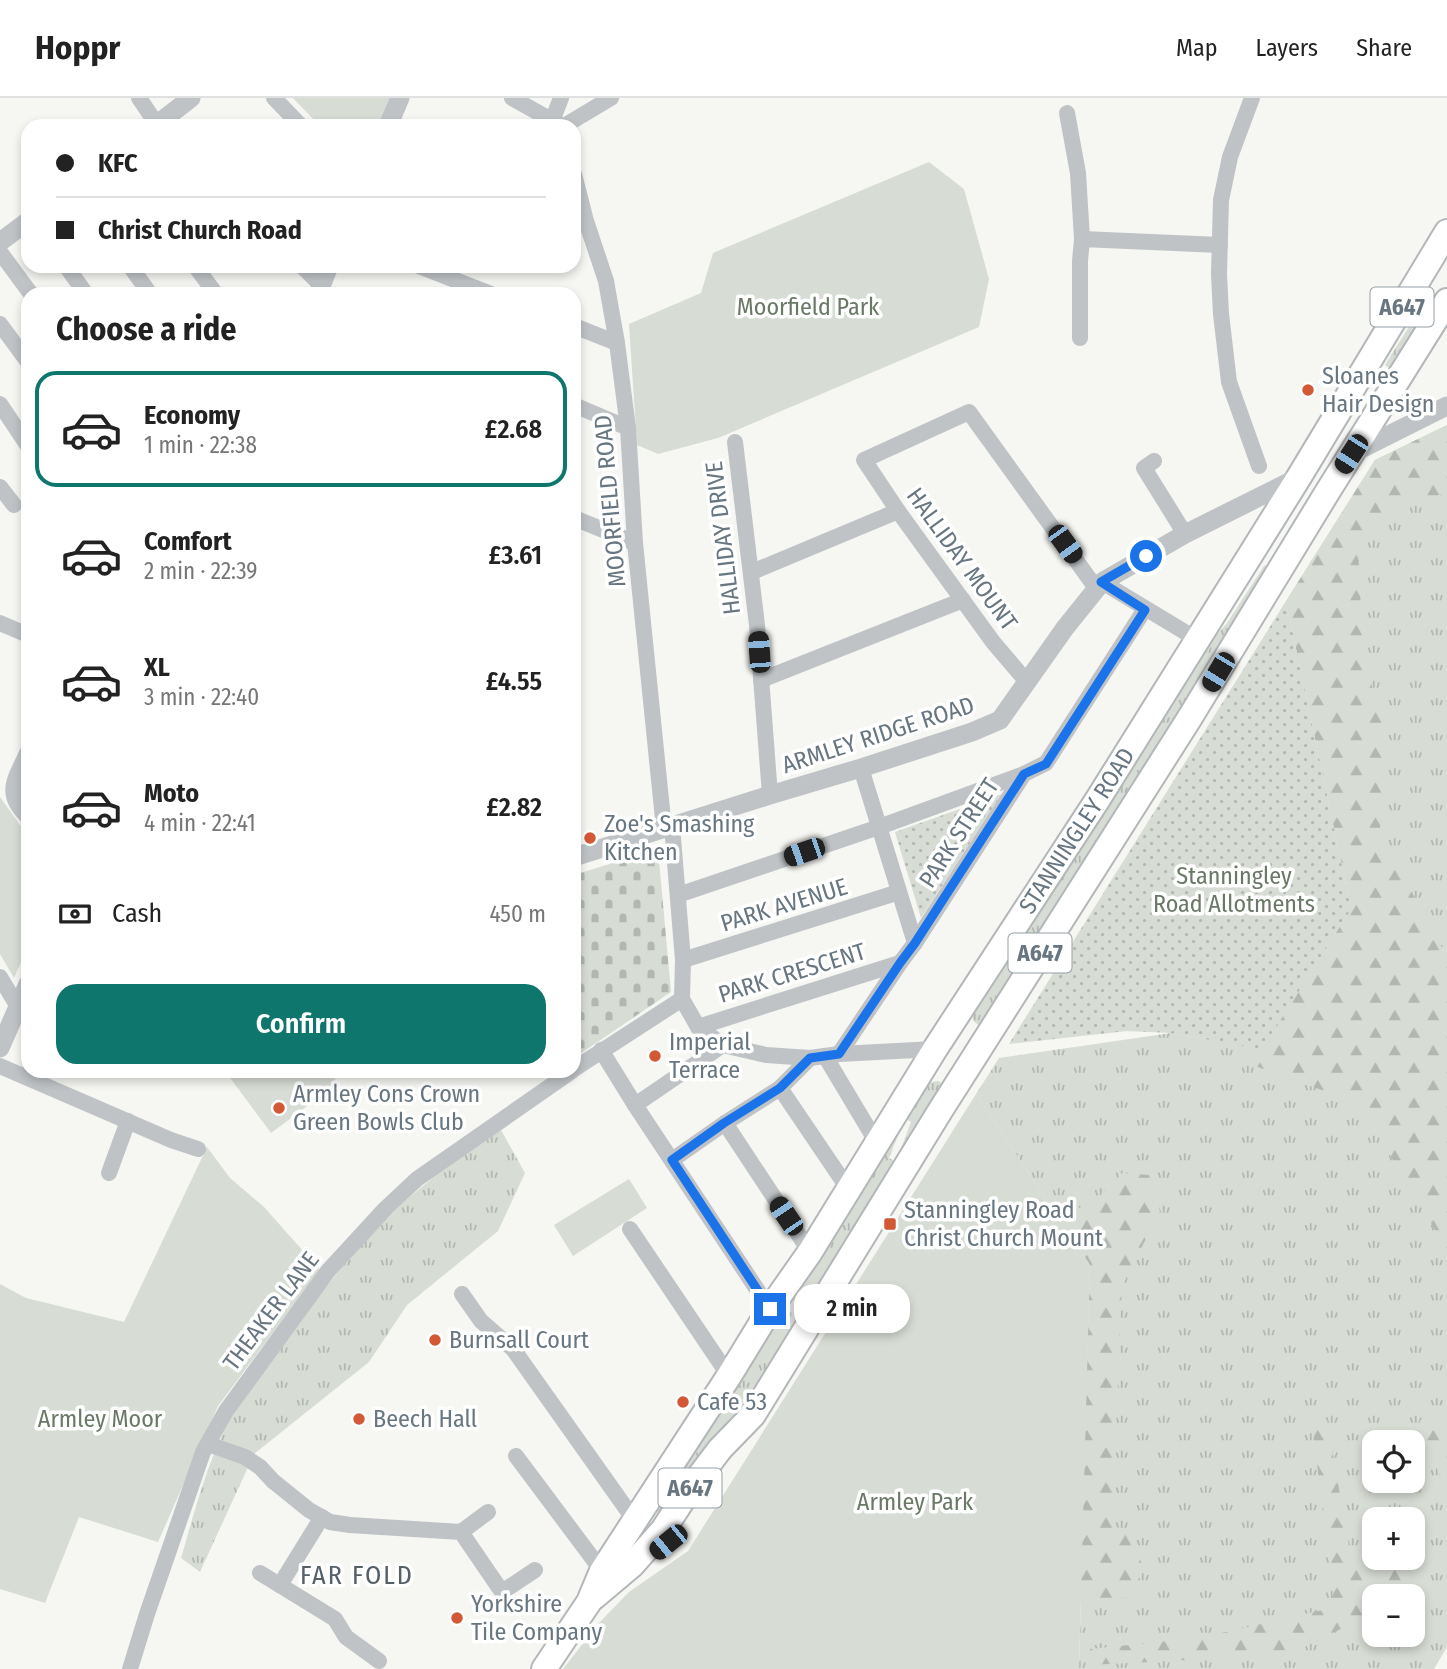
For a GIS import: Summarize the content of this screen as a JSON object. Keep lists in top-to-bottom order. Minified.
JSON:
{"streets":{"main road":["A647","STANNINGLEY ROAD"],"street":["MOORFIELD ROAD","HALLIDAY DRIVE","HALLIDAY MOUNT","ARMLEY RIDGE ROAD","PARK STREET","PARK AVENUE","PARK CRESCENT","THEAKER LANE"]},"crossings":[["MOORFIELD ROAD","ARMLEY RIDGE ROAD"],["MOORFIELD ROAD","STANNINGLEY ROAD"],["MOORFIELD ROAD","PARK STREET"],["MOORFIELD ROAD","PARK AVENUE"],["MOORFIELD ROAD","PARK CRESCENT"],["MOORFIELD ROAD","THEAKER LANE"],["HALLIDAY DRIVE","ARMLEY RIDGE ROAD"],["HALLIDAY MOUNT","ARMLEY RIDGE ROAD"],["ARMLEY RIDGE ROAD","STANNINGLEY ROAD"],["PARK STREET","PARK CRESCENT"]],"districts":["FAR FOLD"],"parks":["Moorfield Park","Stanningley Road Allotments","Armley Moor","Armley Park"],"places":{"other":["Sloanes Hair Design","Zoe's Smashing Kitchen","Imperial Terrace","Armley Cons Crown Green Bowls Club","Burnsall Court","Cafe 53","Beech Hall","Yorkshire Tile Company"],"transit":["Stanningley Road Christ Church Mount"]},"page":{"header":"Hoppr","nav":["Map","Layers","Share"],"banner":["KFC","Christ Church Road"],"heading":"Choose a ride","list":[{"name":"Economy","note":"1 min · 22:38","value":"£2.68"},{"name":"Comfort","note":"2 min · 22:39","value":"£3.61"},{"name":"XL","note":"3 min · 22:40","value":"£4.55"},{"name":"Moto","note":"4 min · 22:41","value":"£2.82"}],"pay":["Cash","450 m"],"buttons":"Confirm","bubble":"2 min","map_buttons":["+","−"]}}
